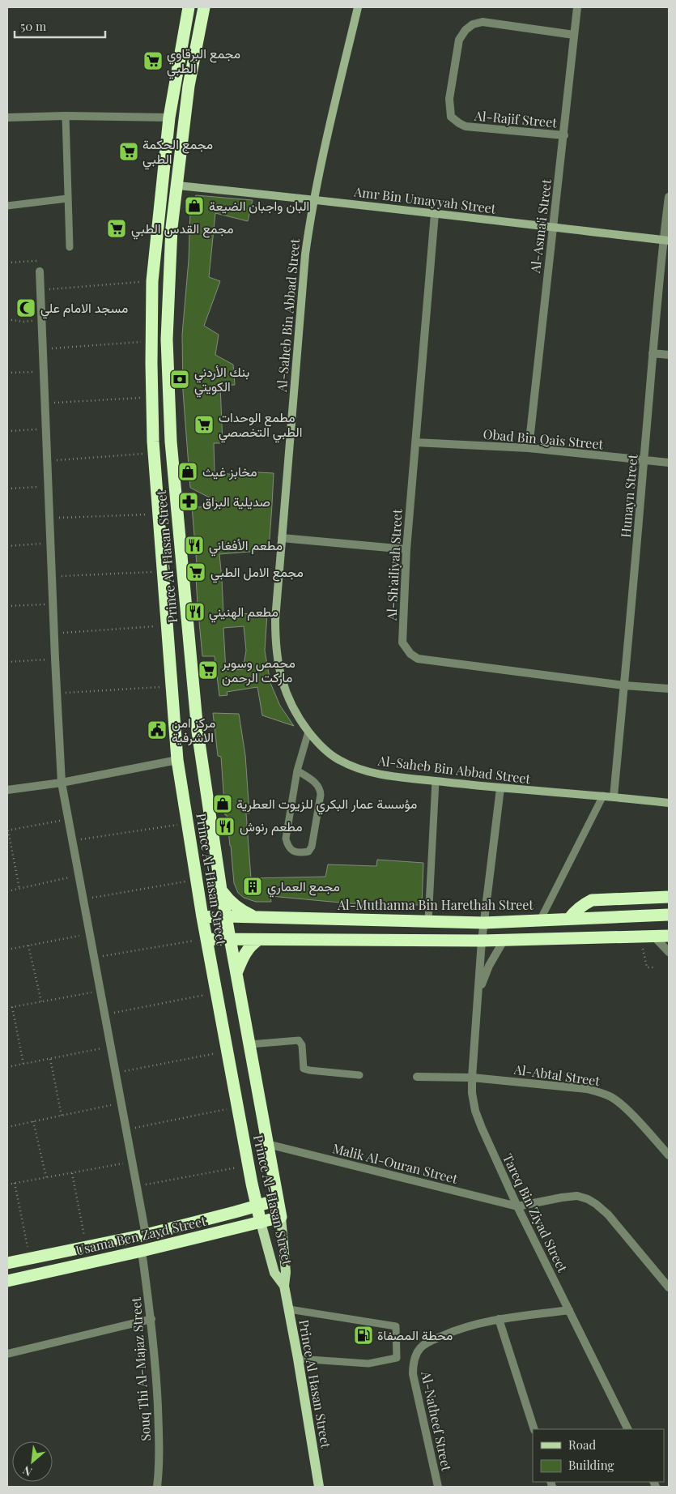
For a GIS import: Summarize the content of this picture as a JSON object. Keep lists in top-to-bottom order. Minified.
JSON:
{"streets":{"highway":["Prince Al-Hasan Street","Al-Muthanna Bin Harethah Street","Usama Ben Zayd Street"],"main road":["Prince Al Hasan Street"],"street":["Al-Rajif Street","Amr Bin Umayyah Street","Al-Asma'i Street","Al-Saheb Bin Abbad Street","Obad Bin Qais Street","Hunayn Street","Al-Sh'ailiyah Street","Al-Abtal Street","Malik Al-Ouran Street","Tareq Bin Ziyad Street","Souq Thi Al-Majaz Street","Al-Natheef Street"]},"crossings":[["Al-Rajif Street","Al-Asma'i Street"],["Amr Bin Umayyah Street","Al-Asma'i Street"],["Amr Bin Umayyah Street","Al-Saheb Bin Abbad Street"],["Amr Bin Umayyah Street","Hunayn Street"],["Amr Bin Umayyah Street","Prince Al-Hasan Street"],["Amr Bin Umayyah Street","Al-Sh'ailiyah Street"],["Al-Asma'i Street","Obad Bin Qais Street"],["Al-Saheb Bin Abbad Street","Hunayn Street"],["Al-Saheb Bin Abbad Street","Tareq Bin Ziyad Street"],["Obad Bin Qais Street","Hunayn Street"],["Obad Bin Qais Street","Al-Sh'ailiyah Street"],["Hunayn Street","Al-Sh'ailiyah Street"],["Prince Al-Hasan Street","Al-Muthanna Bin Harethah Street"],["Prince Al-Hasan Street","Malik Al-Ouran Street"],["Prince Al-Hasan Street","Usama Ben Zayd Street"],["Prince Al-Hasan Street","Prince Al Hasan Street"],["Al-Muthanna Bin Harethah Street","Tareq Bin Ziyad Street"],["Al-Abtal Street","Tareq Bin Ziyad Street"],["Malik Al-Ouran Street","Tareq Bin Ziyad Street"],["Tareq Bin Ziyad Street","Al-Natheef Street"],["Usama Ben Zayd Street","Souq Thi Al-Majaz Street"]],"places":{"supermarket":["مجمع البرقاوي الطبي","مجمع الحكمة الطبي","مجمع القدس الطبي","مطمع الوحدات الطبي التخصصي","مجمع الامل الطبي","محمص وسوبر ماركت الرحمن"],"shop":["البان واجبان الضيعة","مخابز غيث","مؤسسة عمار البكري للزيوت العطرية"],"mosque":["مسجد الامام علي"],"bank":["بنك الأردني الكويتي"],"pharmacy":["صديلية البراق"],"restaurant":["مطعم الأفغاني","مطعم الهنيني","مطعم رنوش"],"public building":["مركز امن الاشرفية"],"building":["مجمع العماري"],"fuel station":["محطة المصفاة"]},"legend":["Road","Building"],"scale_bar":"50 m","north":"bottom left"}
